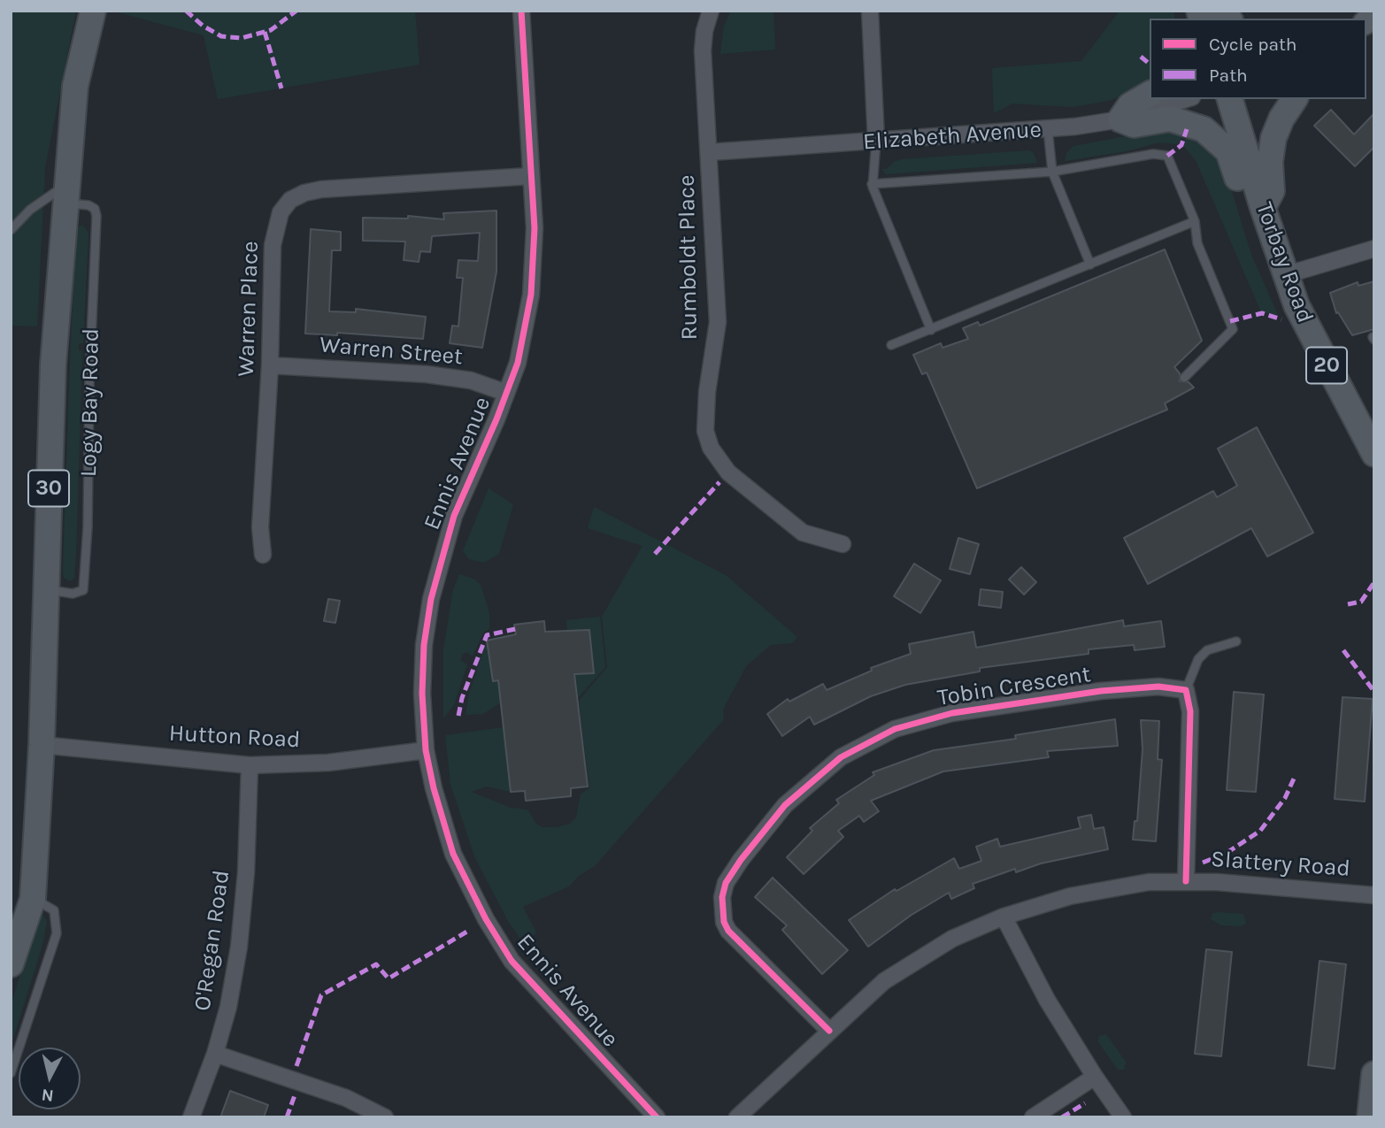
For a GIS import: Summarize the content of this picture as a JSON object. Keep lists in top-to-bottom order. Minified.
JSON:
{"streets":{"main road":["Torbay Road","20","Logy Bay Road","30"],"street":["Elizabeth Avenue","Rumboldt Place","Warren Place","Warren Street","Ennis Avenue","Tobin Crescent","Hutton Road","Slattery Road","O'Regan Road"]},"crossings":[["Elizabeth Avenue","Rumboldt Place"],["Warren Place","Warren Street"],["Warren Place","Ennis Avenue"],["Warren Street","Ennis Avenue"],["Logy Bay Road","Hutton Road"],["Ennis Avenue","Hutton Road"],["Tobin Crescent","Slattery Road"],["Hutton Road","O'Regan Road"]],"legend":["Cycle path","Path"],"north":"bottom"}
